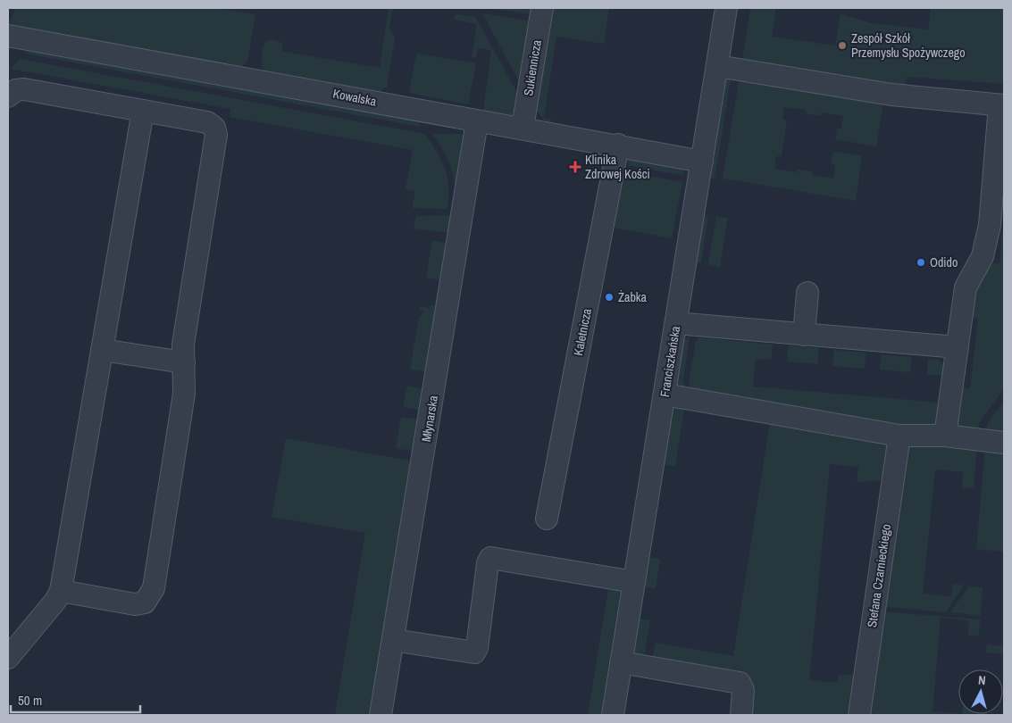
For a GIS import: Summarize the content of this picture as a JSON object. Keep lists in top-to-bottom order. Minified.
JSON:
{"streets":{"street":["Sukiennicza","Kowalska","Kaletnicza","Franciszkańska","Młynarska","Stefana Czarnieckiego"]},"crossings":[["Sukiennicza","Kowalska"],["Kowalska","Kaletnicza"],["Kowalska","Franciszkańska"],["Kowalska","Młynarska"]],"places":{"other":["Zespół Szkół Przemysłu Spożywczego","Odido","Żabka"],"health":["Klinika Zdrowej Kości"]},"scale_bar":"50 m","north":"top"}
